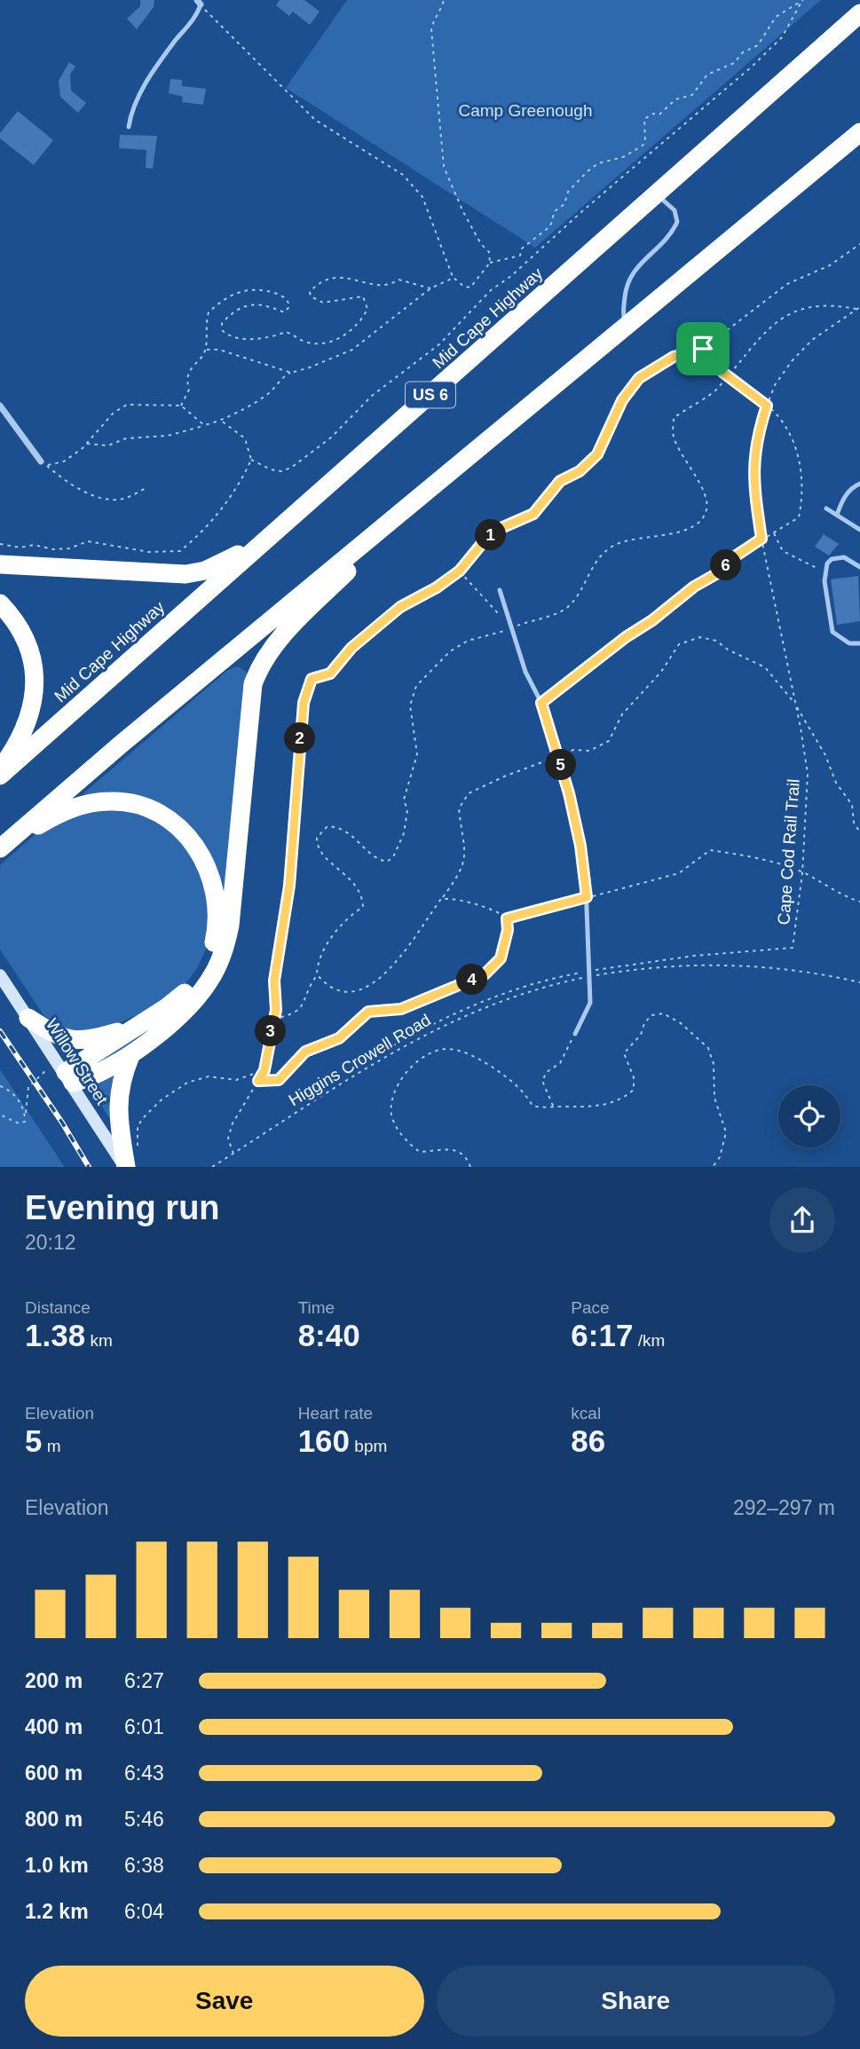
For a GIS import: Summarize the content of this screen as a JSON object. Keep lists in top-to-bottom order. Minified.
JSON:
{"streets":{"highway":["Mid Cape Highway","US 6"],"main road":["Willow Street"],"path":["Cape Cod Rail Trail","Higgins Crowell Road"]},"crossings":[["Cape Cod Rail Trail","Higgins Crowell Road"]],"parks":["Camp Greenough"],"page":{"pins":["1","6","2","5","4","3"],"heading":["Evening run","20:12"],"stats":[["Distance","1.38 km"],["Time","8:40"],["Pace","6:17 /km"],["Elevation","5 m"],["Heart rate","160 bpm"],["kcal","86"]],"chart":["Elevation","292–297 m"],"list":[{"name":"200 m","note":"6:27"},{"name":"400 m","note":"6:01"},{"name":"600 m","note":"6:43"},{"name":"800 m","note":"5:46"},{"name":"1.0 km","note":"6:38"},{"name":"1.2 km","note":"6:04"}],"buttons":["Save","Share"]}}
